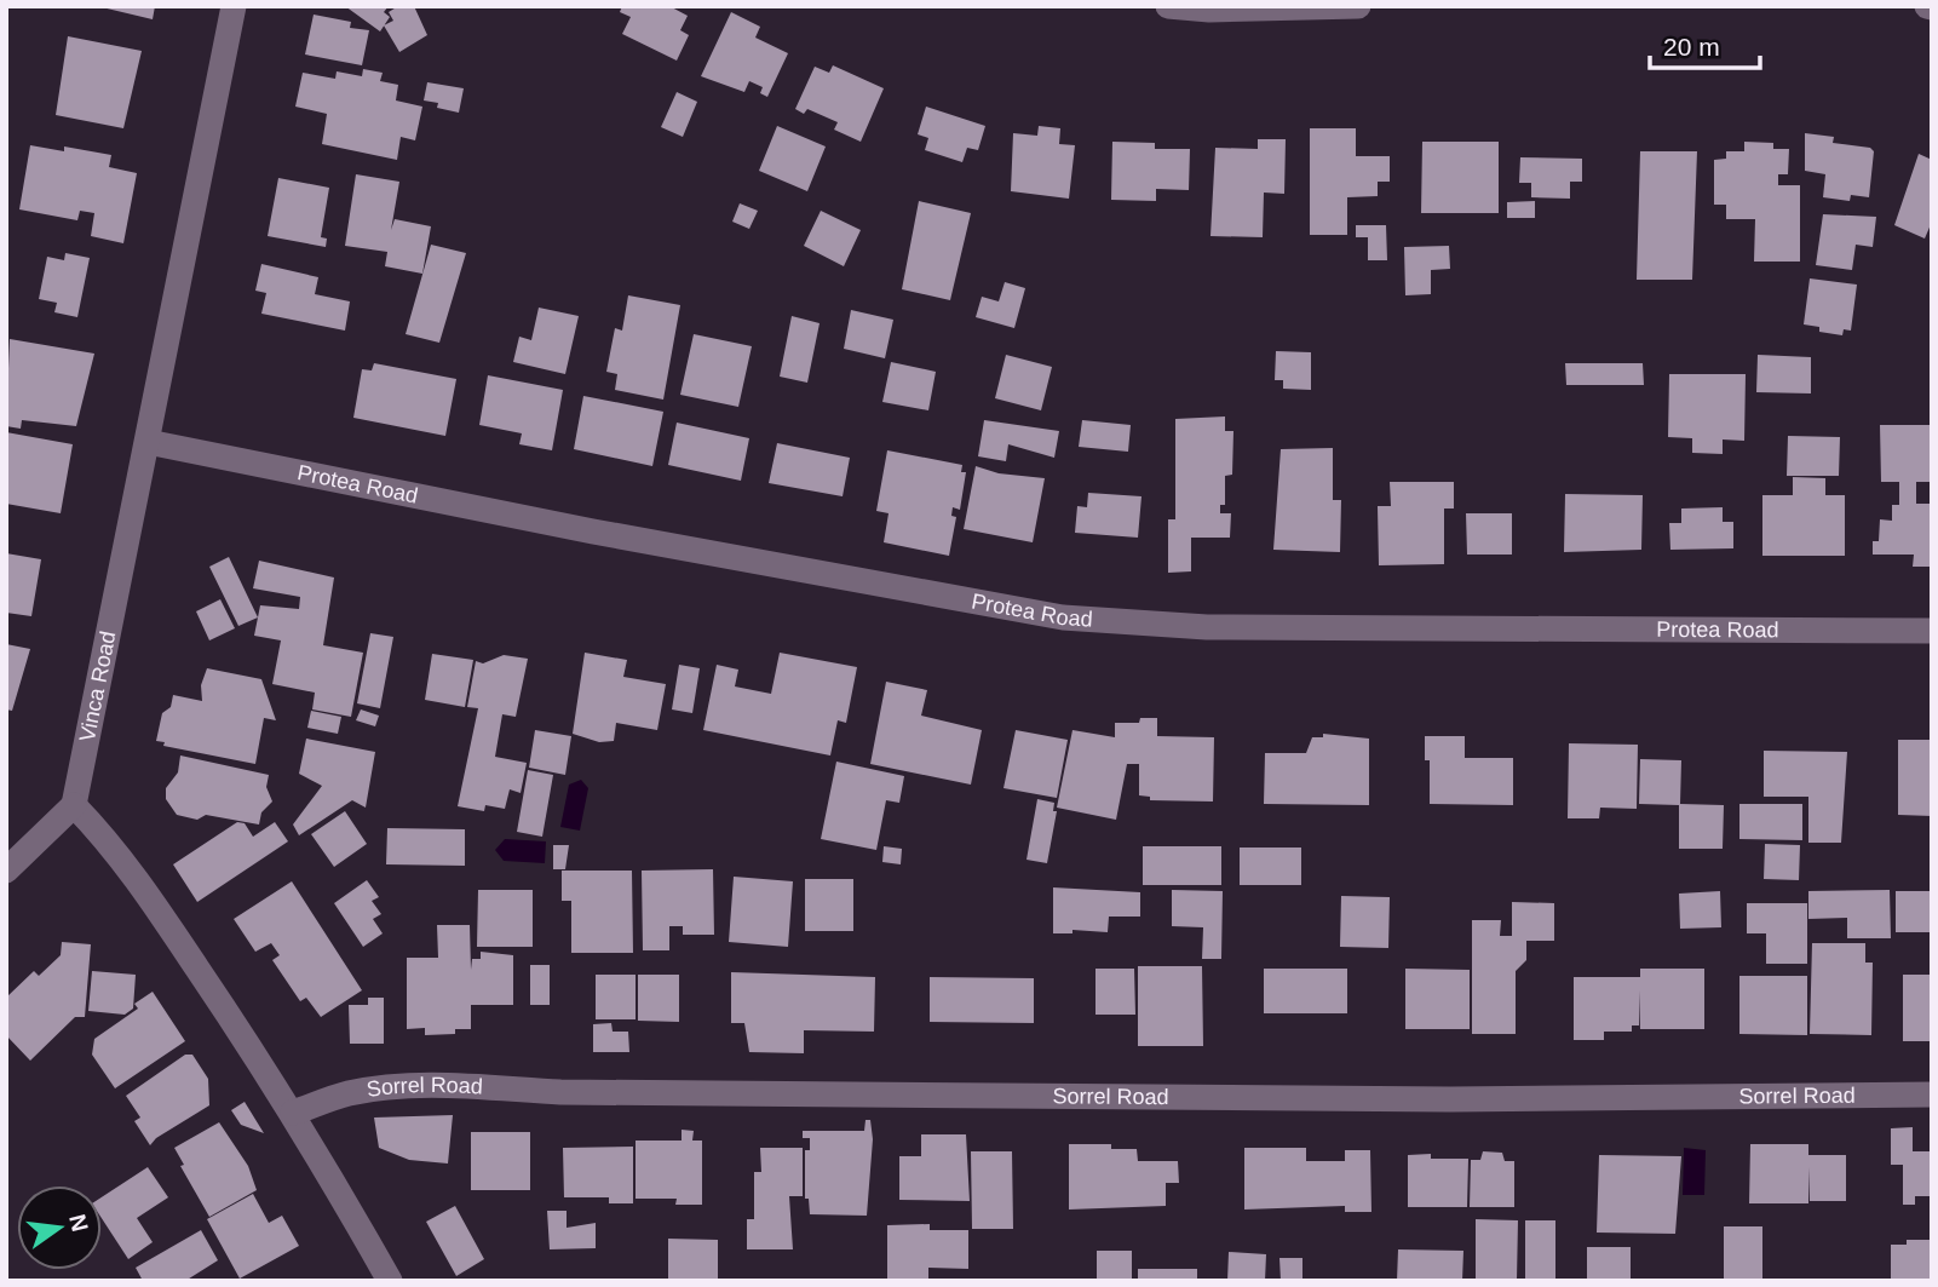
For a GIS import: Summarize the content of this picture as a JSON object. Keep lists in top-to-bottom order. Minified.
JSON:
{"streets":{"street":["Protea Road","Vinca Road","Sorrel Road"]},"crossings":[["Protea Road","Vinca Road"]],"scale_bar":"20 m","north":"right"}
